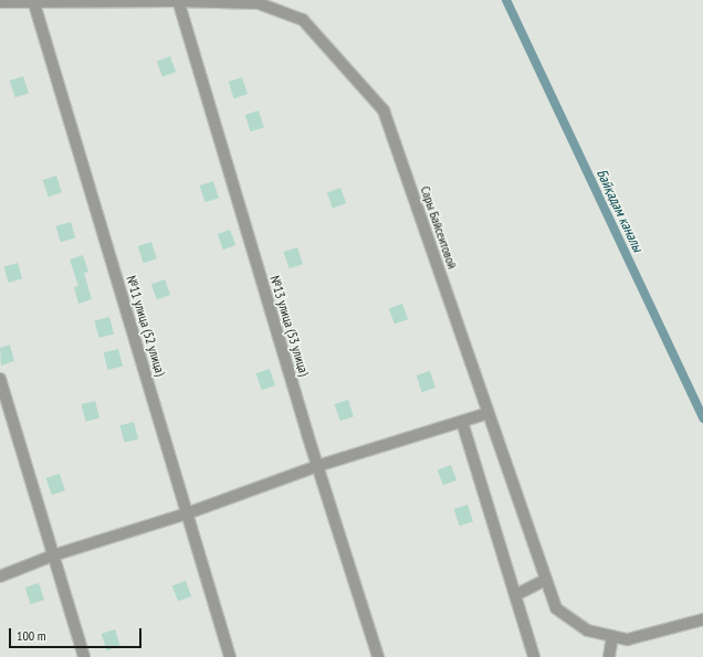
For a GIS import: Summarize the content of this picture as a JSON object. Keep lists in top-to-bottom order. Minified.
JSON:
{"streets":{"street":["Сары Байсеитовой","№11 улица (52 улица)","№13 улица (53 улица)"]},"crossings":[["Сары Байсеитовой","№11 улица (52 улица)"],["Сары Байсеитовой","№13 улица (53 улица)"]],"water":["Байқадам каналы"],"scale_bar":"100 m"}
